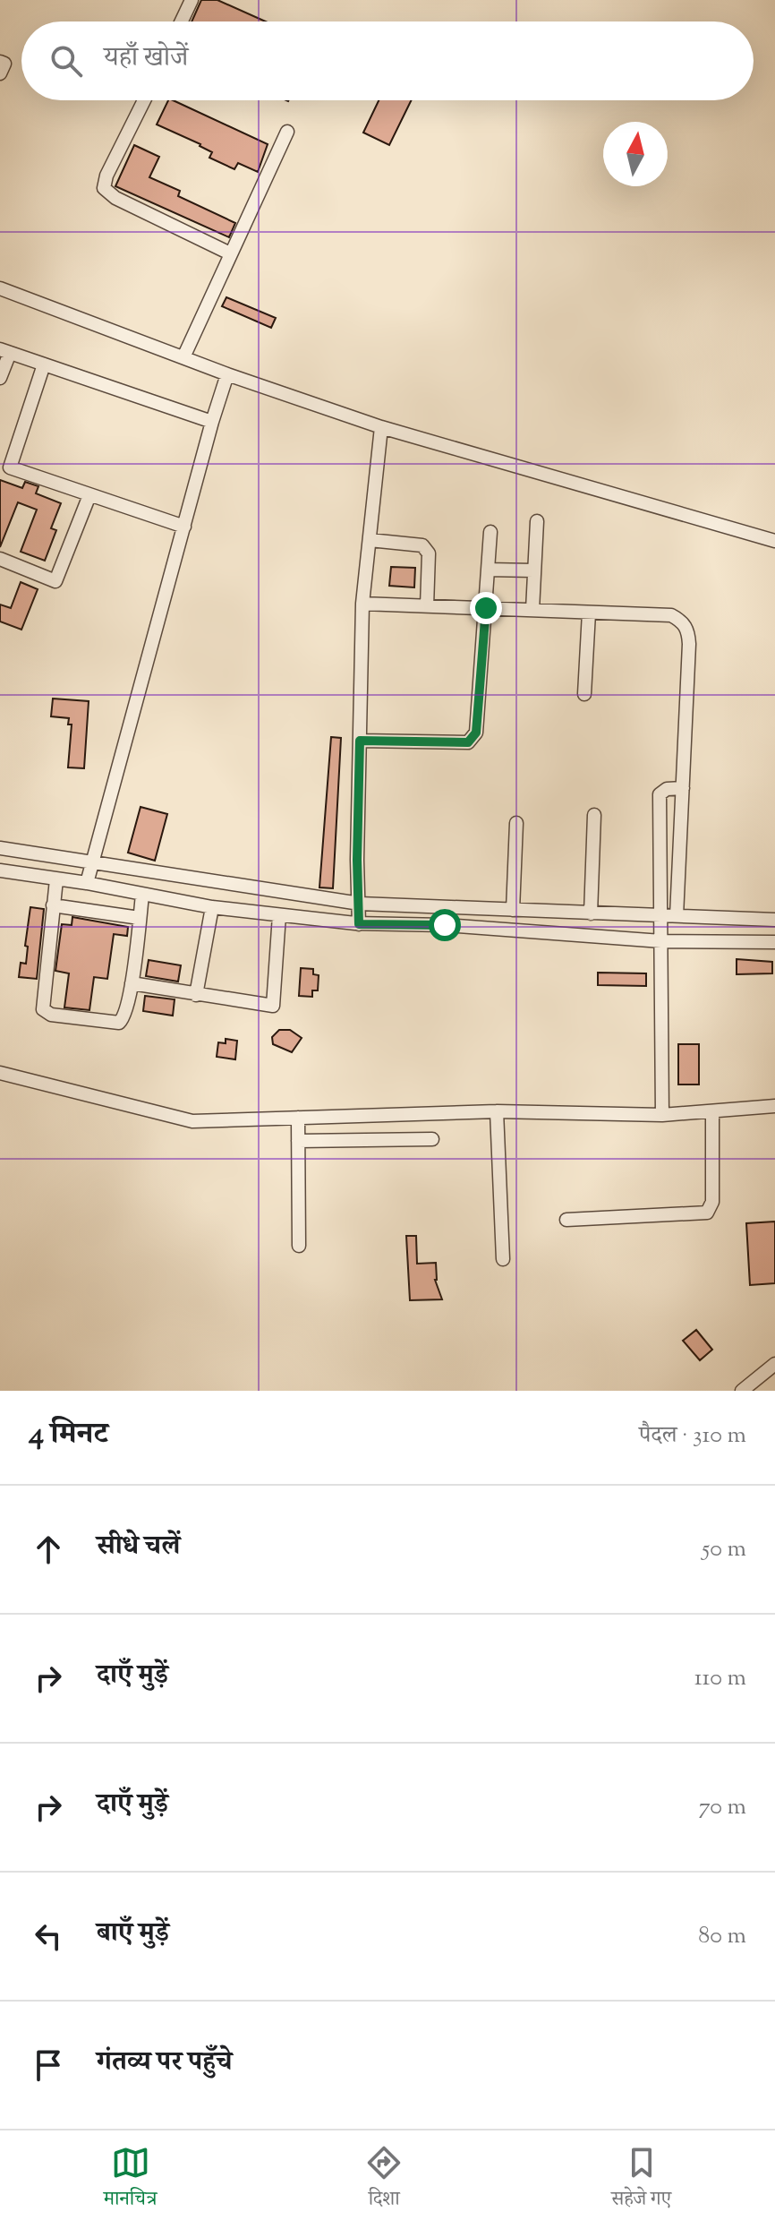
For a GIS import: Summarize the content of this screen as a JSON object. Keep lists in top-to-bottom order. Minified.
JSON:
{"north":"top","page":{"search":"यहाँ खोजें","heading":["4 मिनट","पैदल · 310 m"],"list":[["सीधे चलें","50 m"],["दाएँ मुड़ें","110 m"],["दाएँ मुड़ें","70 m"],["बाएँ मुड़ें","80 m"],"गंतव्य पर पहुँचे"],"nav":["मानचित्र","दिशा","सहेजे गए"]}}
